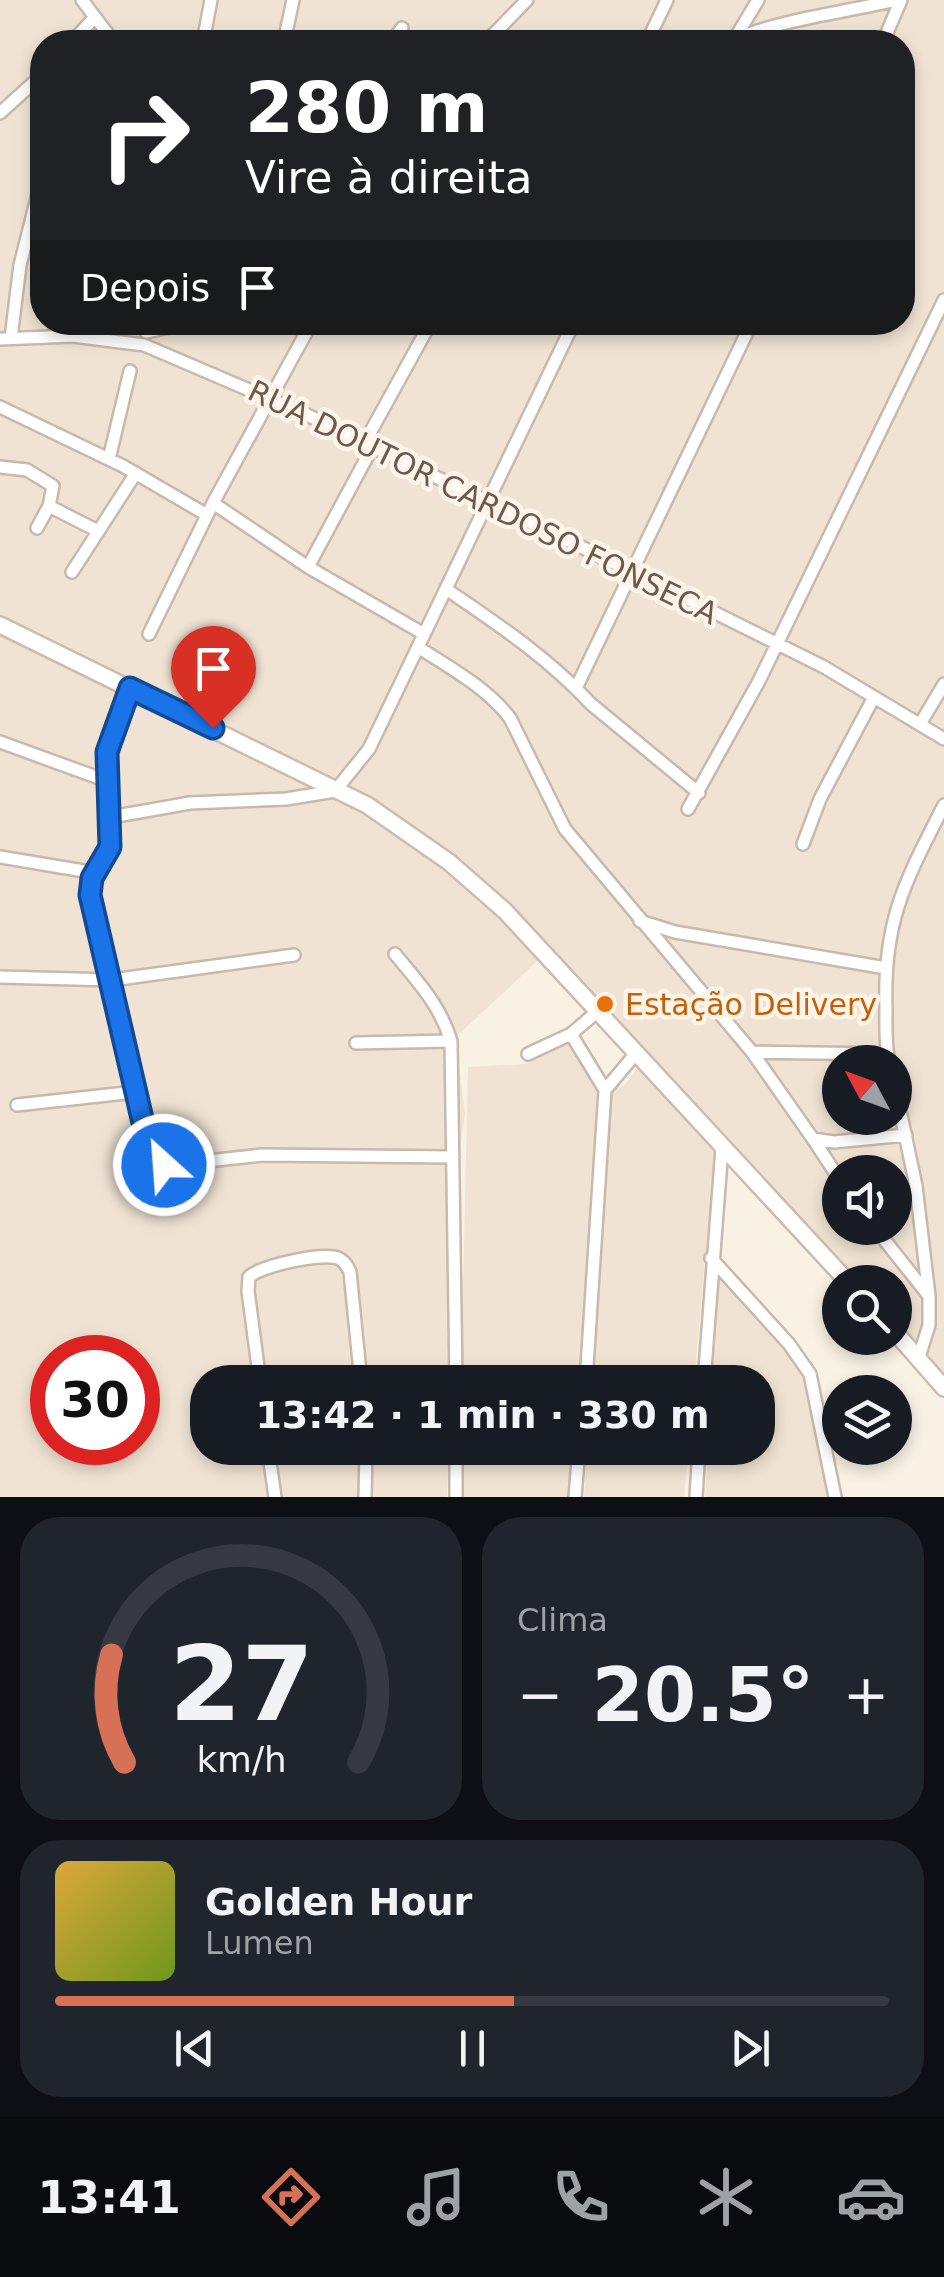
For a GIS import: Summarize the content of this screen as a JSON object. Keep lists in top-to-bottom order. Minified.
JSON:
{"streets":{"street":["RUA DOUTOR CARDOSO FONSECA"]},"places":["Estação Delivery"],"north":"top left","page":{"turn":["280 m","Vire à direita"],"then":"Depois","limit":"30","trip":"13:42 · 1 min · 330 m","tile":"Clima","heat":["−","20.5°","+"],"song":["Golden Hour","Lumen"],"tabs":"13:41","gauge":["27","km/h"]}}
